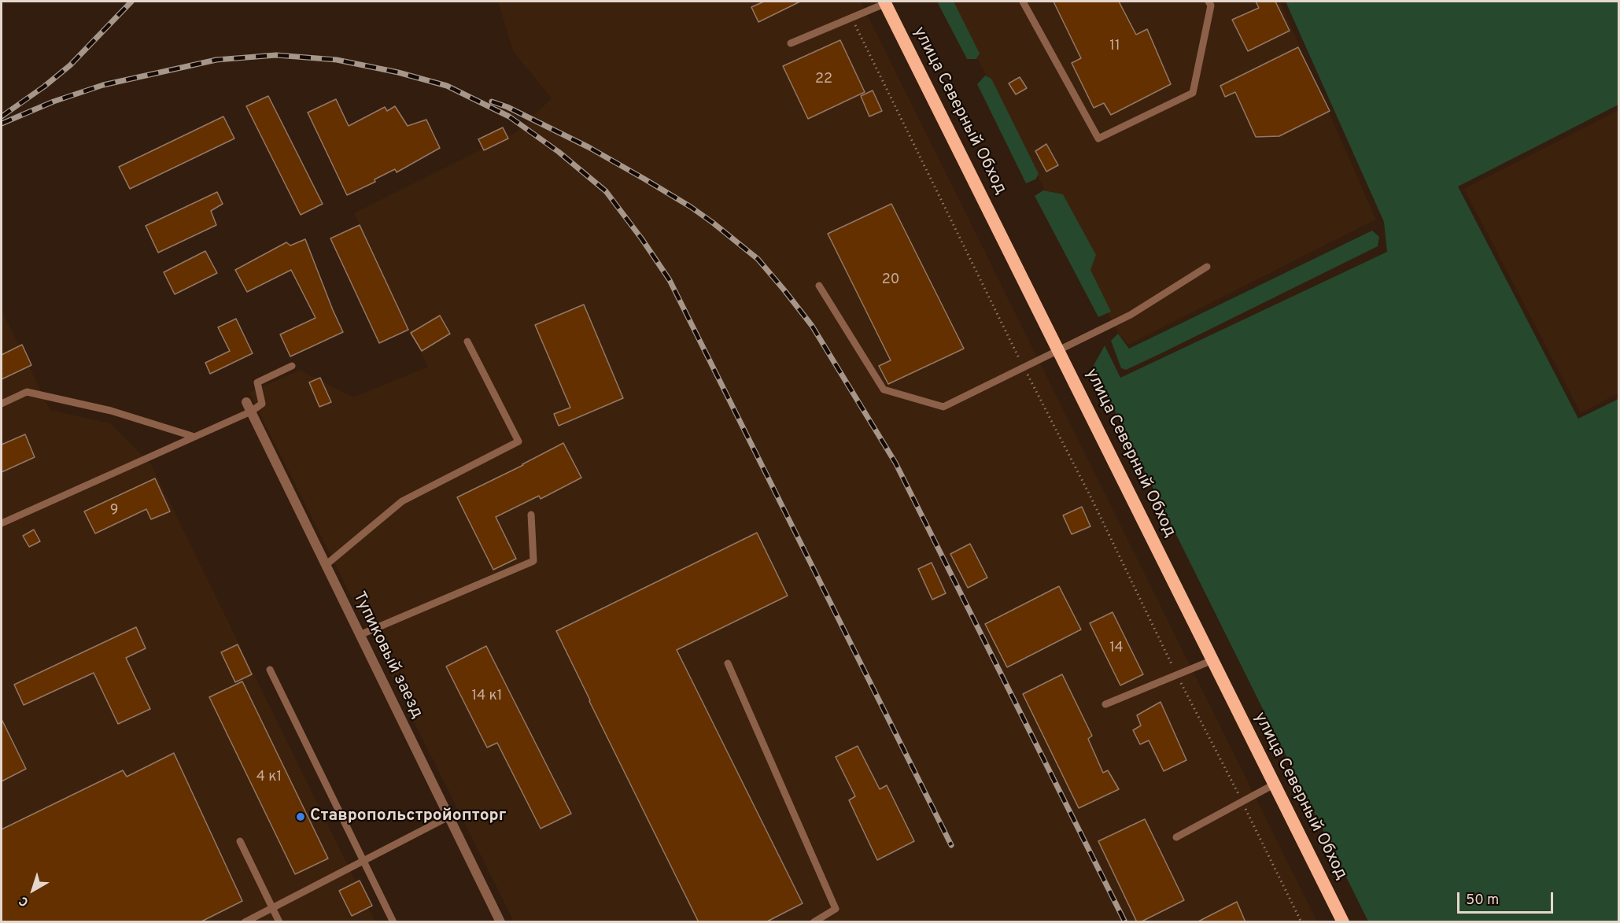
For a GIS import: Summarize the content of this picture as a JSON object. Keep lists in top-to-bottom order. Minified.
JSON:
{"streets":{"highway":["улица Северный Обход"],"street":["Тупиковый заезд"]},"places":["Ставропольстройопторг"],"house_numbers":["11","22","20","9","14","14 к1","4 к1"],"scale_bar":"50 m","north":"bottom left"}
